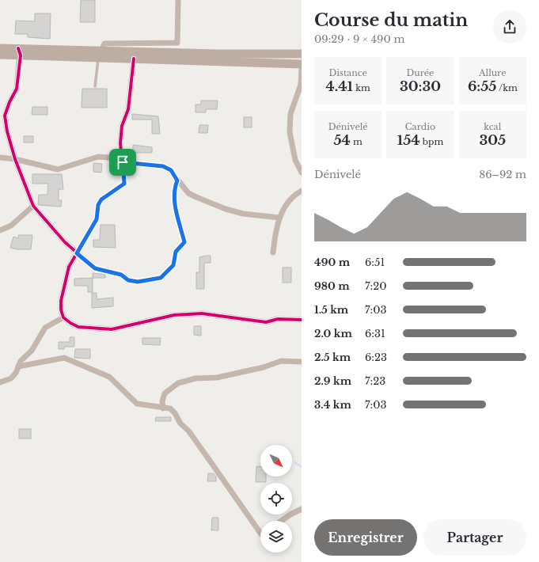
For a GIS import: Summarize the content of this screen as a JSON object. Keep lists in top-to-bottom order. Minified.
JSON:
{"north":"bottom right","page":{"heading":["Course du matin","09:29 · 9 × 490 m"],"stats":[["Distance","4.41 km"],["Durée","30:30"],["Allure","6:55 /km"],["Dénivelé","54 m"],["Cardio","154 bpm"],["kcal","305"]],"chart":["Dénivelé","86–92 m"],"list":[{"name":"490 m","note":"6:51"},{"name":"980 m","note":"7:20"},{"name":"1.5 km","note":"7:03"},{"name":"2.0 km","note":"6:31"},{"name":"2.5 km","note":"6:23"},{"name":"2.9 km","note":"7:23"},{"name":"3.4 km","note":"7:03"}],"buttons":["Enregistrer","Partager"]}}
